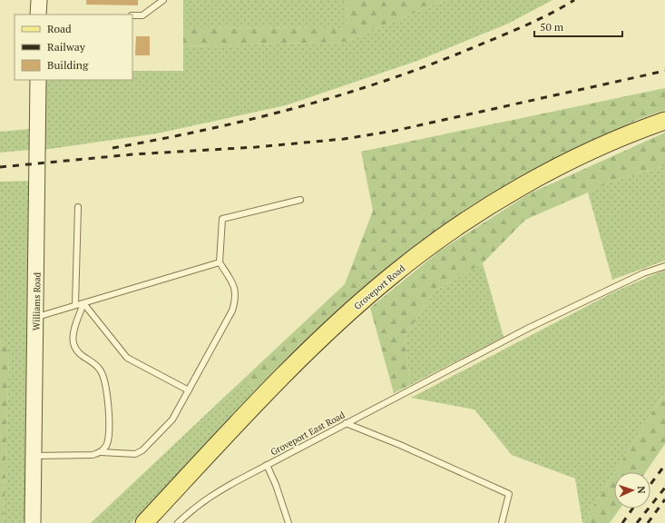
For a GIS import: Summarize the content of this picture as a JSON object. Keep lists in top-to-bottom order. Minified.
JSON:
{"streets":{"main road":["Groveport Road","Williams Road"],"lane":["Groveport East Road"]},"legend":["Road","Railway","Building"],"scale_bar":"50 m","north":"right"}
